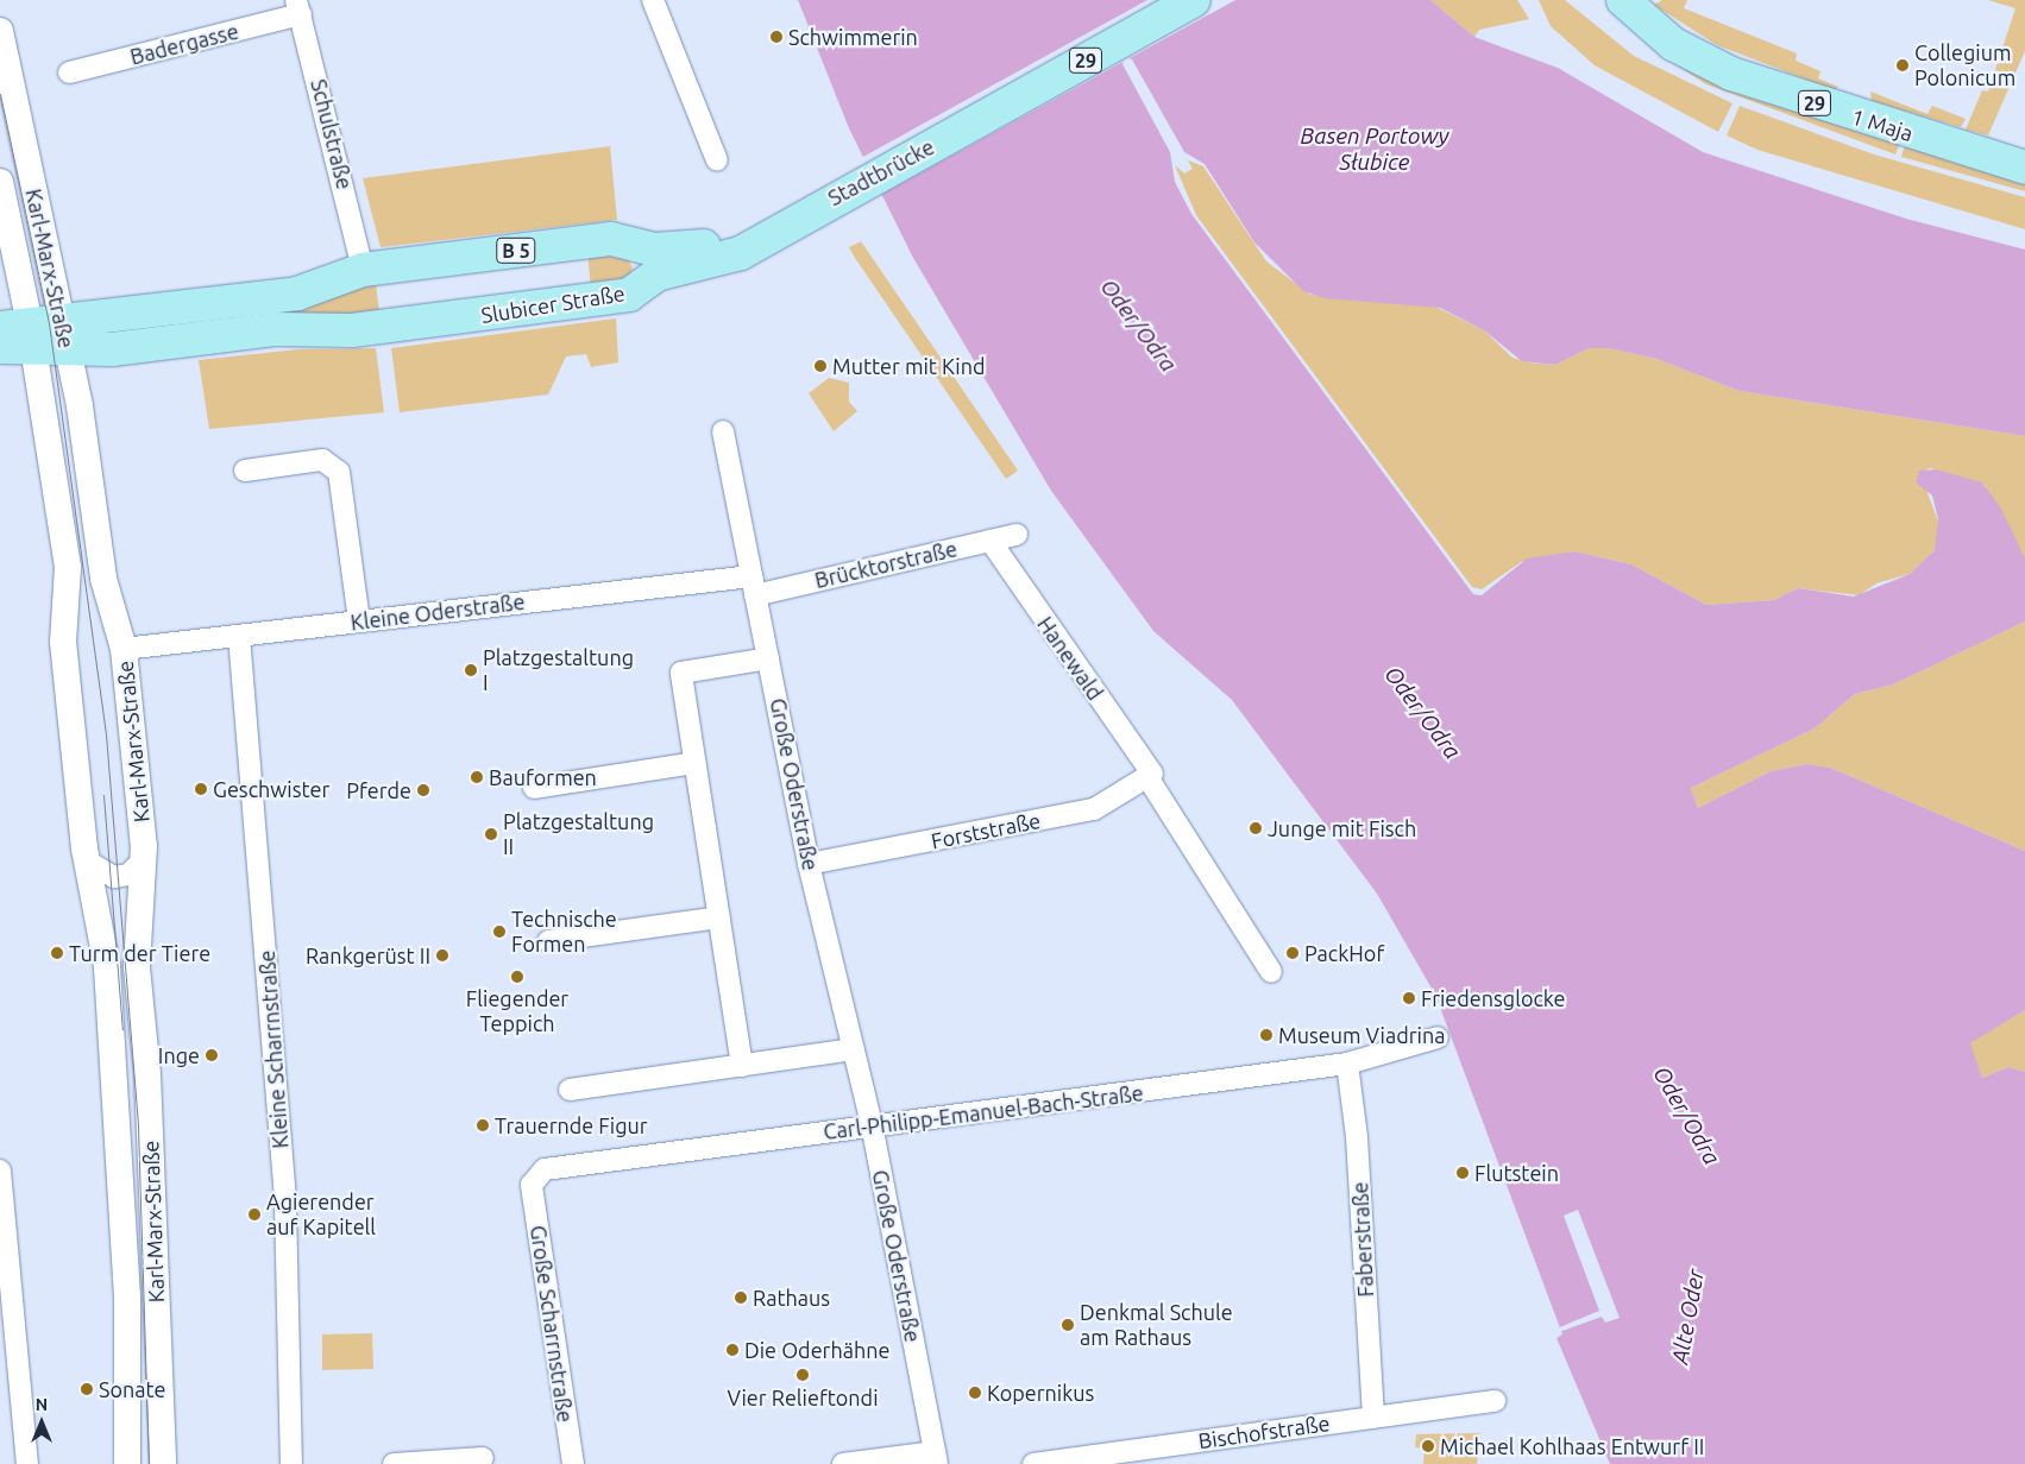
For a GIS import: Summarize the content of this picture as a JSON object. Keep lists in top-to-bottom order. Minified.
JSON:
{"streets":{"main road":["29","1 Maja","Stadtbrücke","B 5","Slubicer Straße"],"street":["Badergasse","Schulstraße","Karl-Marx-Straße","Brücktorstraße","Kleine Oderstraße","Hanewald","Große Oderstraße","Forststraße","Kleine Scharrnstraße","Carl-Philipp-Emanuel-Bach-Straße","Faberstraße","Große Scharrnstraße","Bischofstraße"]},"crossings":[["Badergasse","Schulstraße"],["29","Stadtbrücke"],["Schulstraße","B 5"],["Stadtbrücke","B 5"],["Stadtbrücke","Slubicer Straße"],["B 5","Karl-Marx-Straße"],["B 5","Slubicer Straße"],["Karl-Marx-Straße","Slubicer Straße"],["Karl-Marx-Straße","Kleine Oderstraße"],["Brücktorstraße","Kleine Oderstraße"],["Brücktorstraße","Hanewald"],["Brücktorstraße","Große Oderstraße"],["Kleine Oderstraße","Große Oderstraße"],["Kleine Oderstraße","Kleine Scharrnstraße"],["Hanewald","Forststraße"],["Große Oderstraße","Forststraße"],["Große Oderstraße","Carl-Philipp-Emanuel-Bach-Straße"],["Carl-Philipp-Emanuel-Bach-Straße","Faberstraße"],["Carl-Philipp-Emanuel-Bach-Straße","Große Scharrnstraße"],["Faberstraße","Bischofstraße"]],"water":["Basen Portowy Słubice","Oder/Odra","Alte Oder"],"places":["Schwimmerin","Collegium Polonicum","Mutter mit Kind","Platzgestaltung I","Bauformen","Geschwister","Pferde","Junge mit Fisch","Platzgestaltung II","Technische Formen","Turm der Tiere","PackHof","Rankgerüst II","Fliegender Teppich","Friedensglocke","Museum Viadrina","Inge","Trauernde Figur","Flutstein","Agierender auf Kapitell","Rathaus","Denkmal Schule am Rathaus","Die Oderhähne","Vier Relieftondi","Sonate","Kopernikus","Michael Kohlhaas Entwurf II"],"north":"top"}
